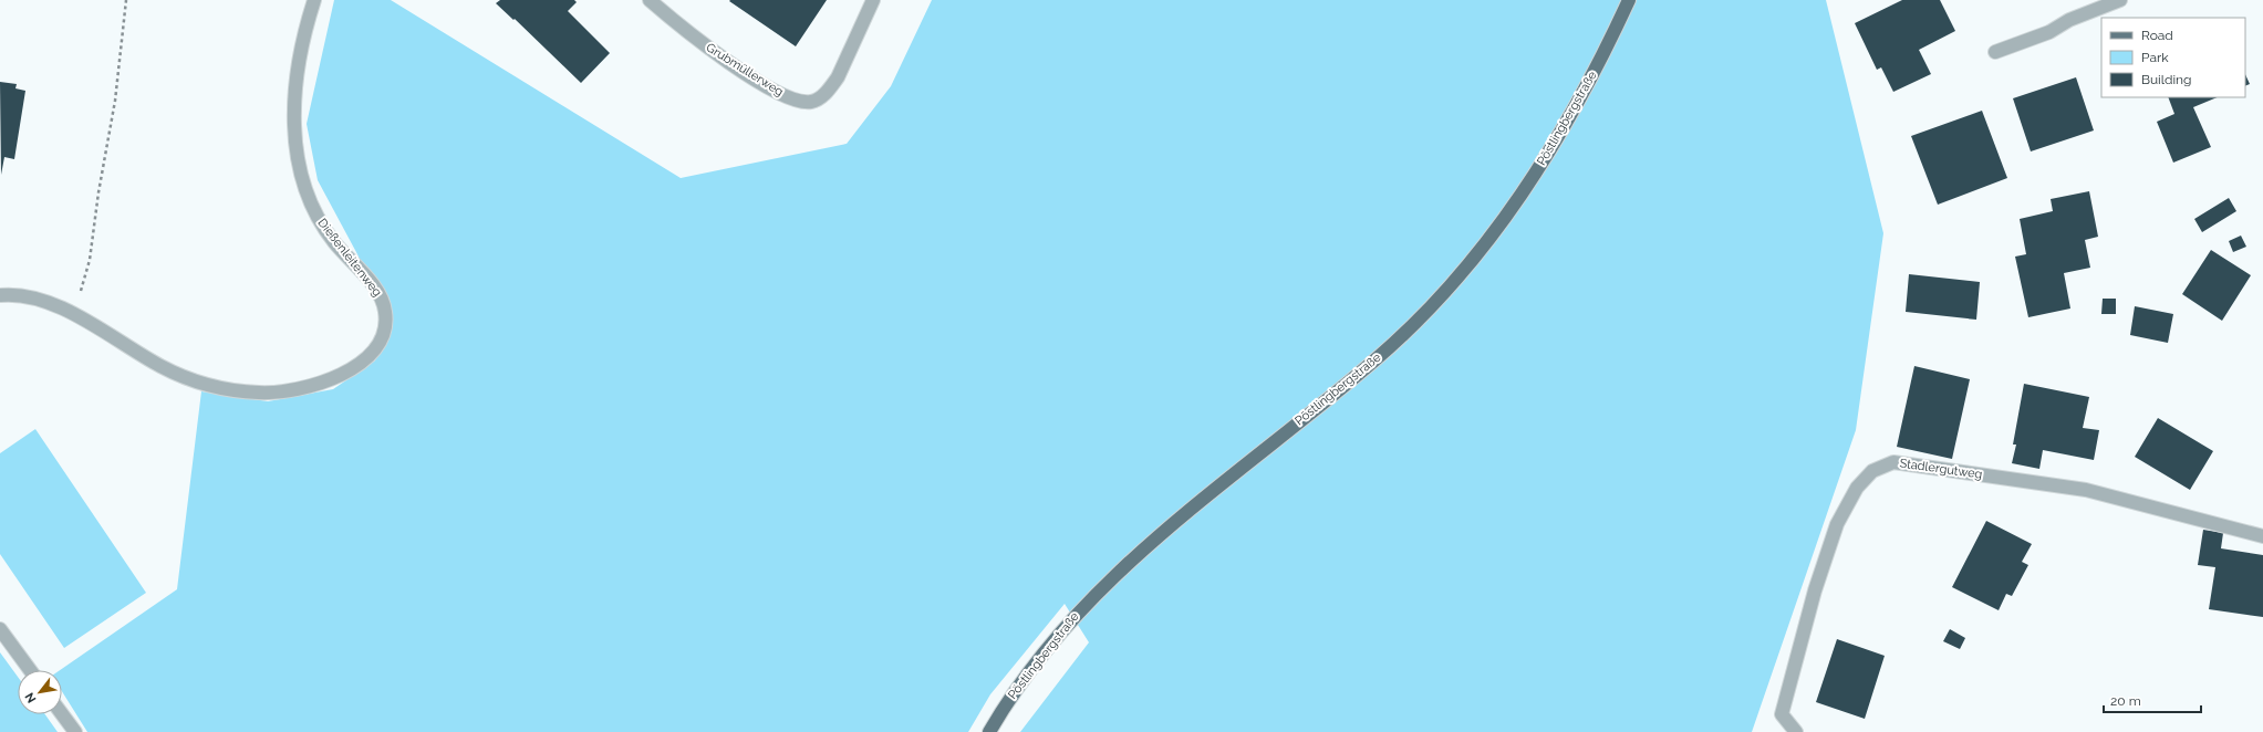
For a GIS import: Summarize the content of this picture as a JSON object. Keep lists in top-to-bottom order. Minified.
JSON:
{"streets":{"main road":["Pöstlingbergstraße"],"street":["Grubmüllerweg","Dießenleitenweg","Stadlergutweg"]},"legend":["Road","Park","Building"],"scale_bar":"20 m","north":"bottom left"}
